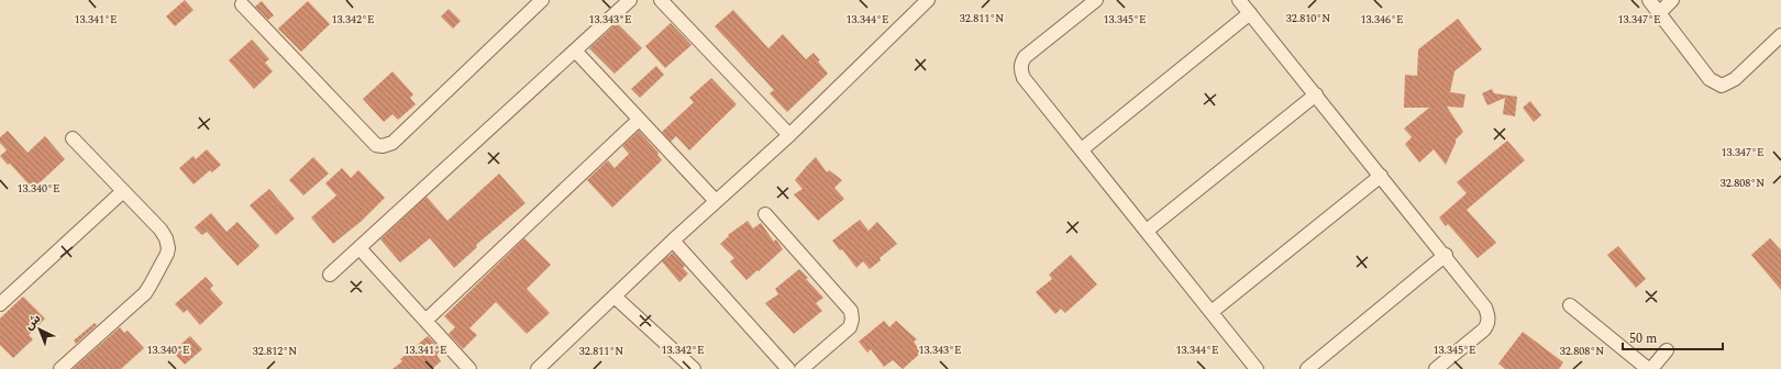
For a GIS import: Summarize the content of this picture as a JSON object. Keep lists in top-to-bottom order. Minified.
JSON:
{"scale_bar":"50 m","north":"top left","coordinates":["32.811°N","32.810°N","13.341°E","13.342°E","13.343°E","13.344°E","13.346°E","13.347°E","13.345°E","32.808°N","13.340°E","32.812°N"]}
